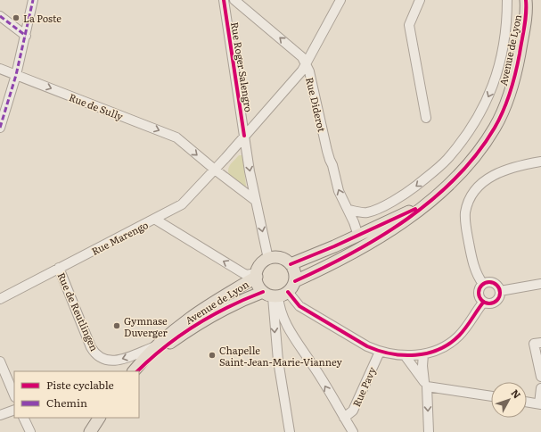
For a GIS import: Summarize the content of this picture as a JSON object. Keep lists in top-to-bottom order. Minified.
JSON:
{"streets":{"main road":["Avenue de Lyon"],"street":["Rue Roger Salengro","Rue Diderot","Rue de Sully","Rue Marengo","Rue de Reutlingen","Rue Pavy"]},"crossings":[["Avenue de Lyon","Rue Roger Salengro"],["Avenue de Lyon","Rue Diderot"],["Avenue de Lyon","Rue de Reutlingen"],["Rue Roger Salengro","Rue de Sully"],["Rue Roger Salengro","Rue Marengo"],["Rue Diderot","Rue Marengo"],["Rue de Sully","Rue Marengo"],["Rue Marengo","Rue de Reutlingen"]],"one_way":["Rue Roger Salengro","Rue Diderot","Rue de Sully"],"places":["La Poste","Gymnase Duverger","Chapelle Saint-Jean-Marie-Vianney"],"legend":["Piste cyclable","Chemin"],"north":"top right"}
